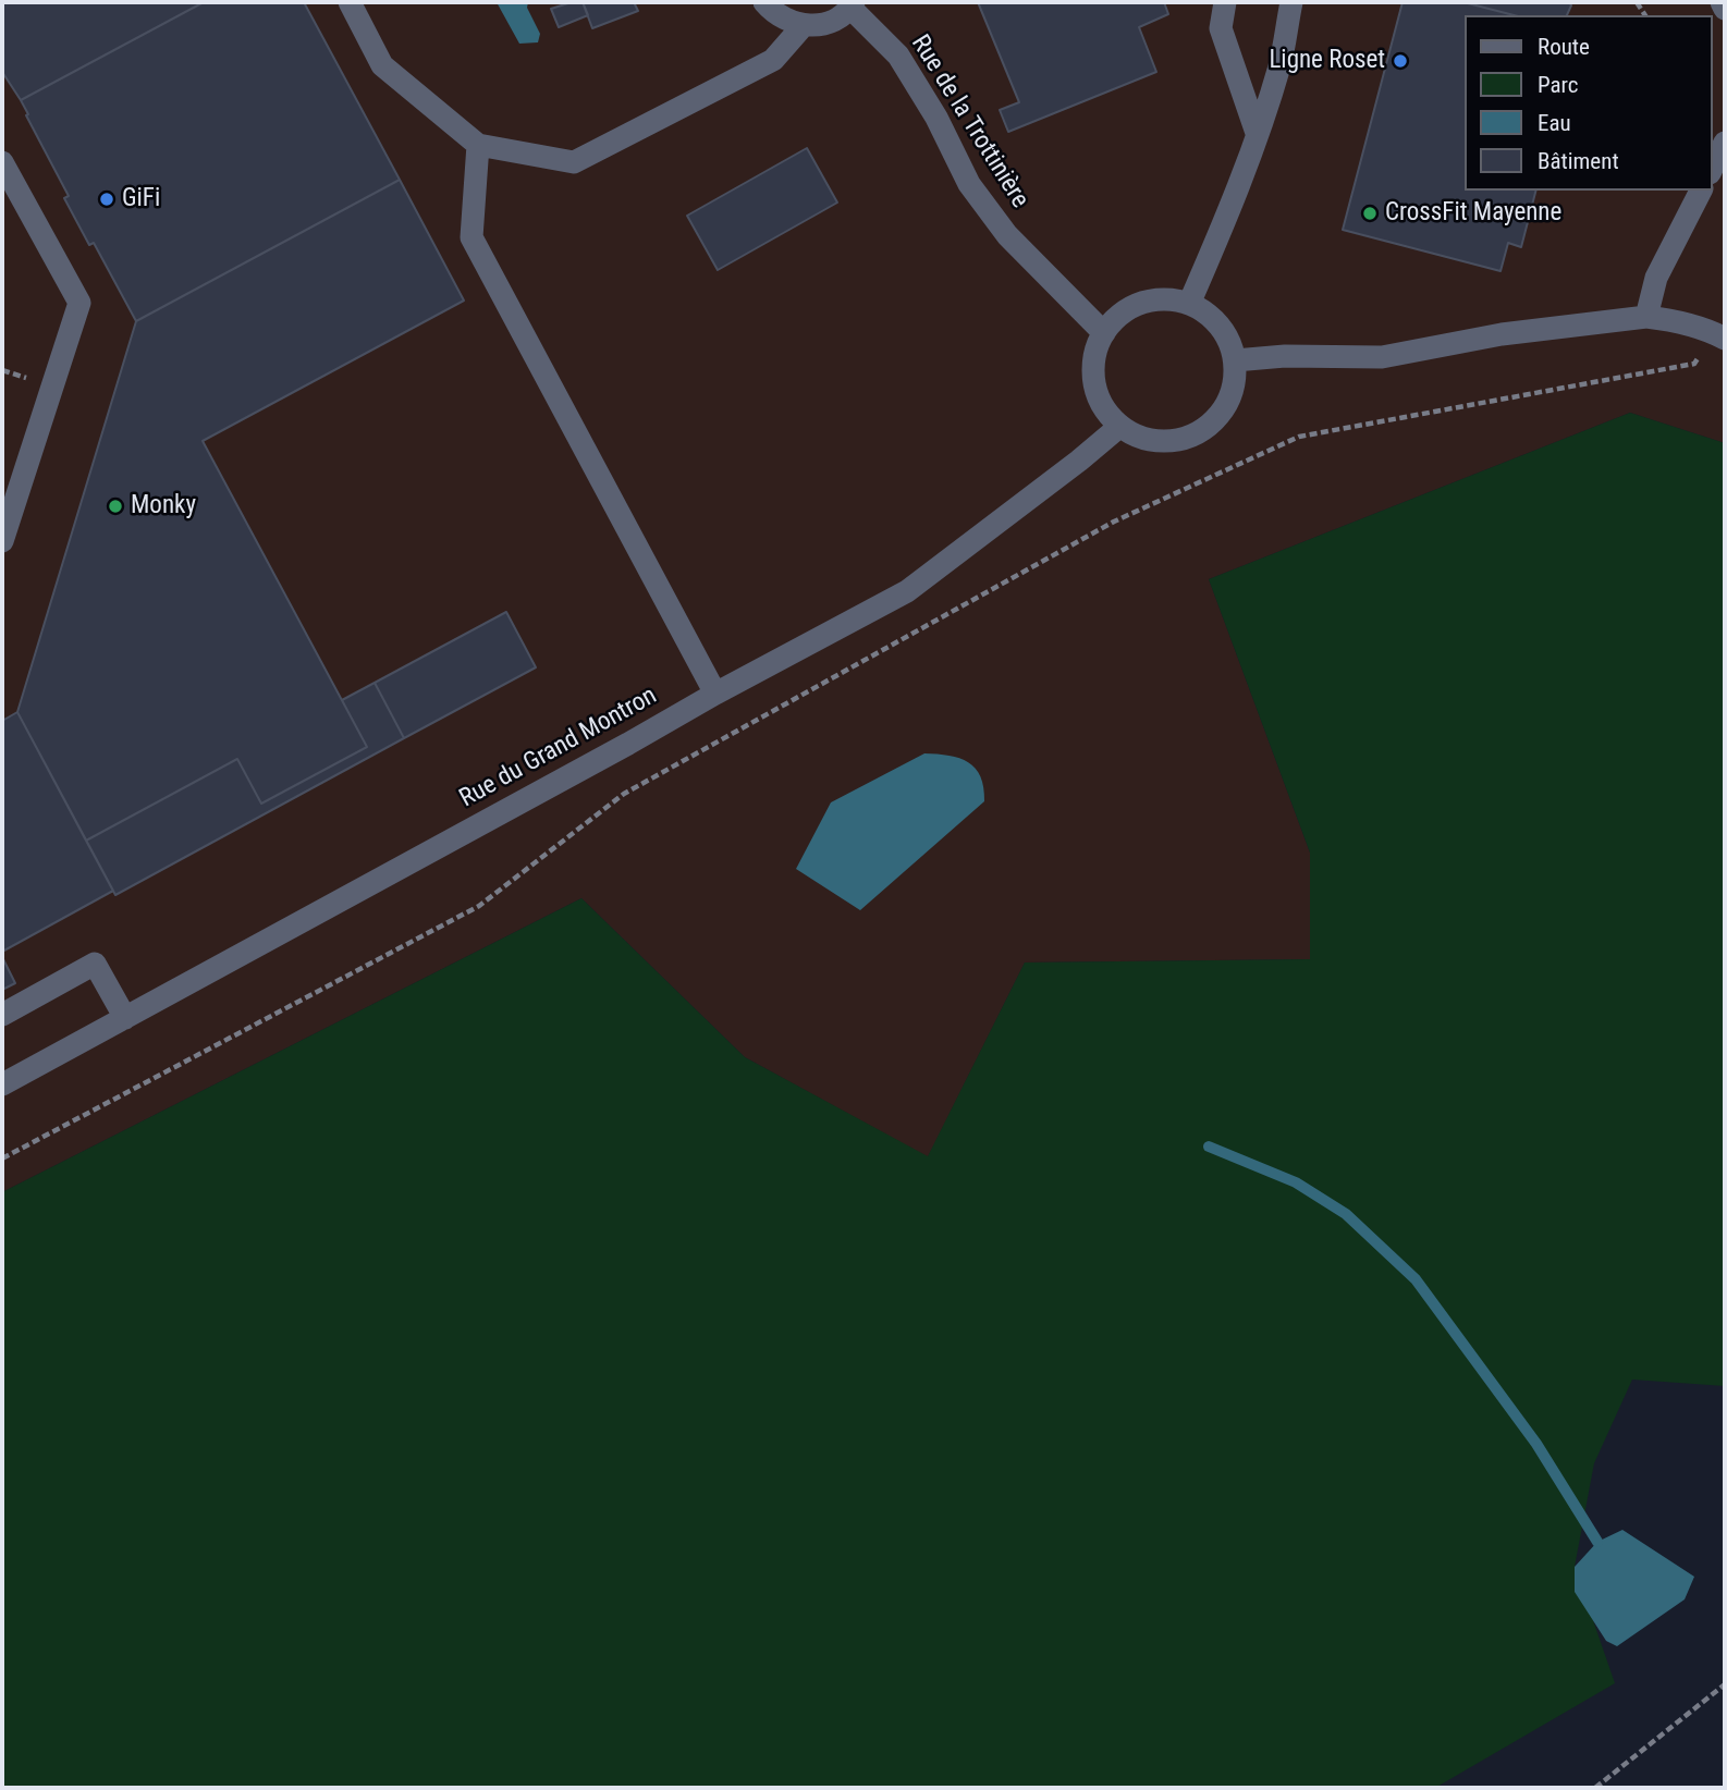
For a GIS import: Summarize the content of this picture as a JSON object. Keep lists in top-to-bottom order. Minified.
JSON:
{"streets":{"street":["Rue de la Trottinière","Rue du Grand Montron"]},"crossings":[["Rue de la Trottinière","Rue du Grand Montron"]],"places":["Ligne Roset","GiFi","CrossFit Mayenne","Monky"],"legend":["Route","Parc","Eau","Bâtiment"]}
